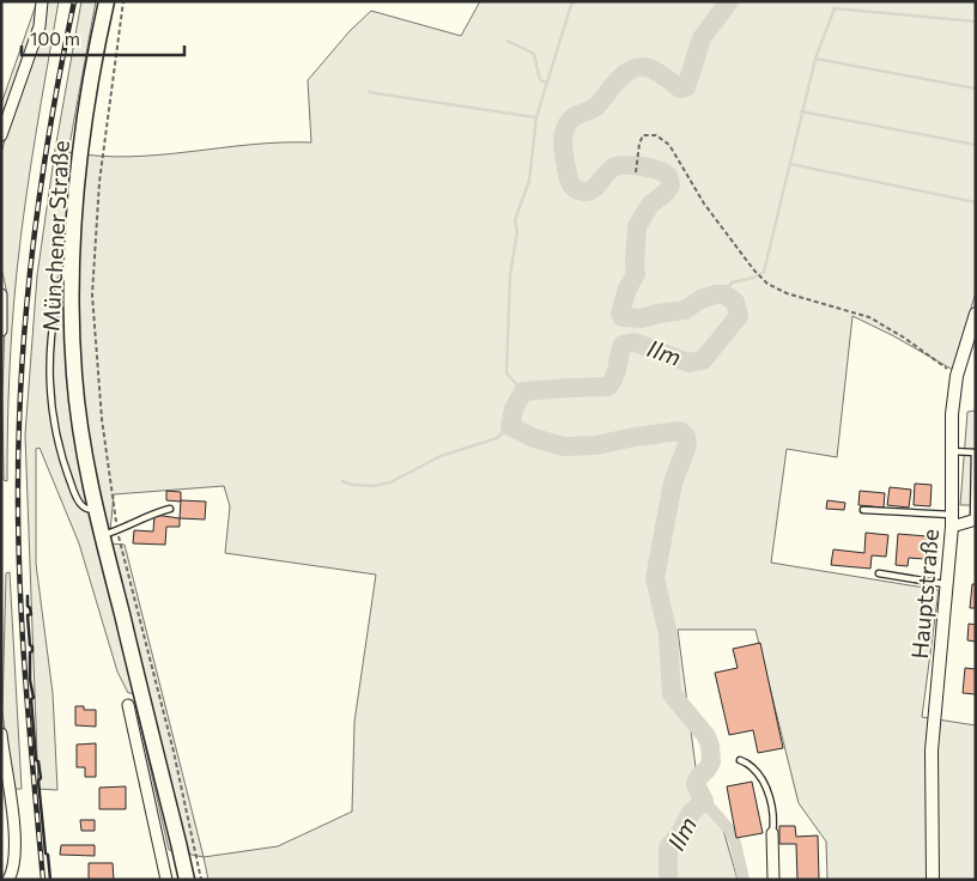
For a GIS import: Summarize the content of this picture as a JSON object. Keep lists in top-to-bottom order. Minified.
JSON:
{"streets":{"main road":["Münchener Straße"],"street":["Hauptstraße"]},"water":["Ilm"],"scale_bar":"100 m"}
